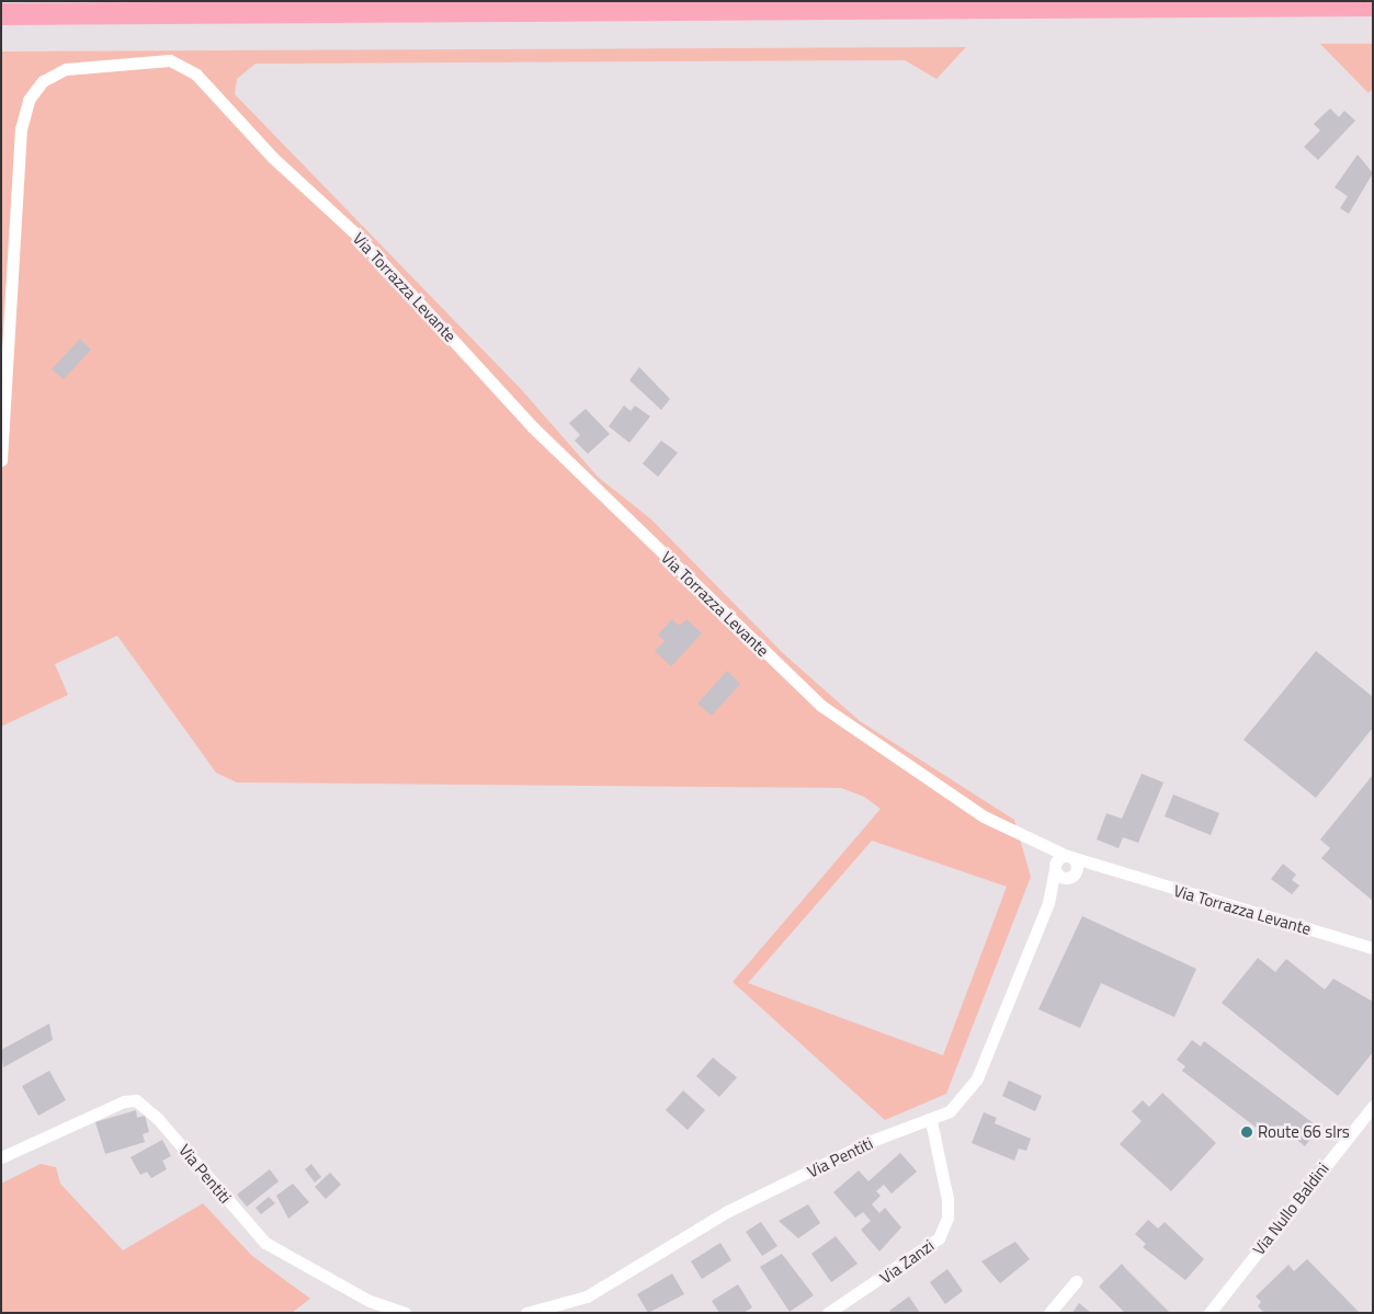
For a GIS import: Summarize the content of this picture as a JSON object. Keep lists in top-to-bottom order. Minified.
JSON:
{"streets":{"street":["Via Torrazza Levante","Via Pentiti","Via Nullo Baldini","Via Zanzi"]},"crossings":[["Via Torrazza Levante","Via Pentiti"],["Via Pentiti","Via Zanzi"]],"places":["Route 66 slrs"]}
